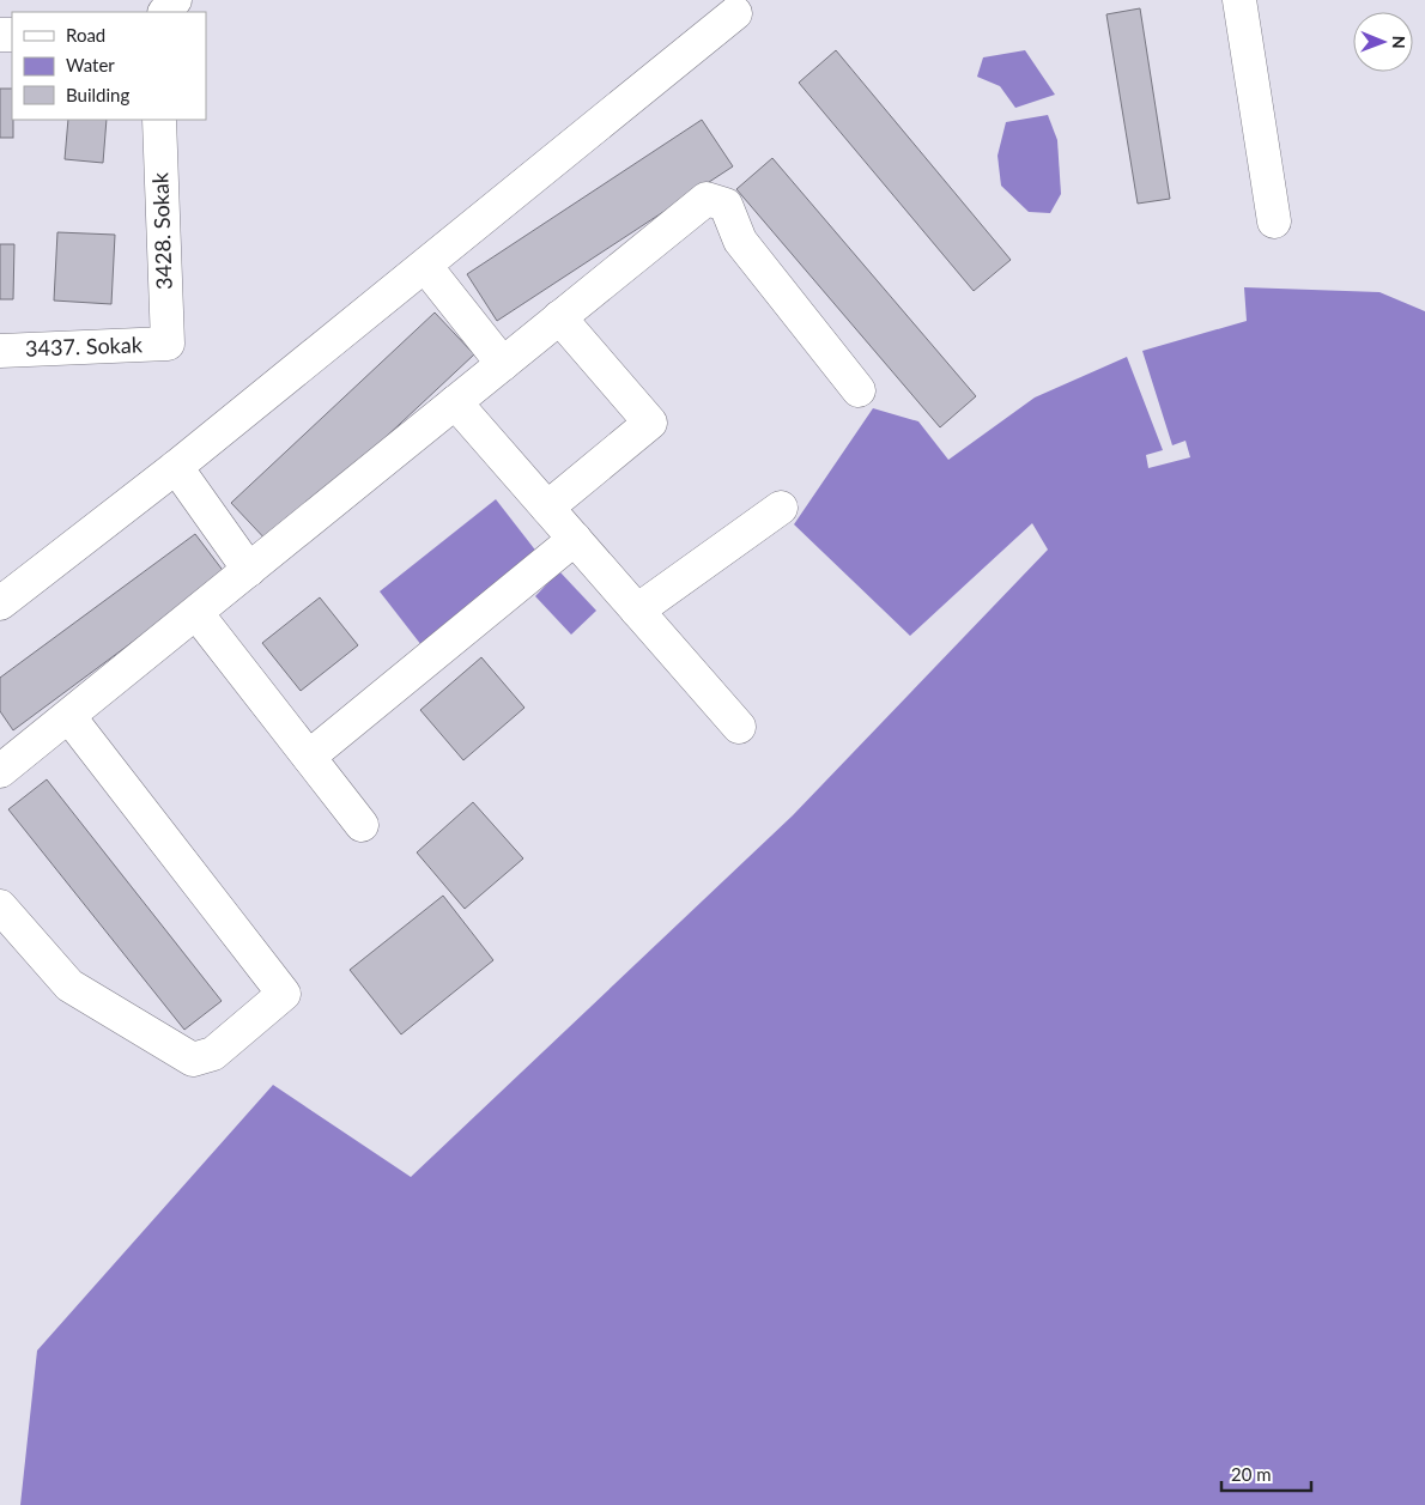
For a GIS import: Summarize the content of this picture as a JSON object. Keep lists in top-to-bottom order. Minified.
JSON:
{"streets":{"street":["3428. Sokak","3437. Sokak"]},"crossings":[["3428. Sokak","3437. Sokak"]],"legend":["Road","Water","Building"],"scale_bar":"20 m","north":"right"}
